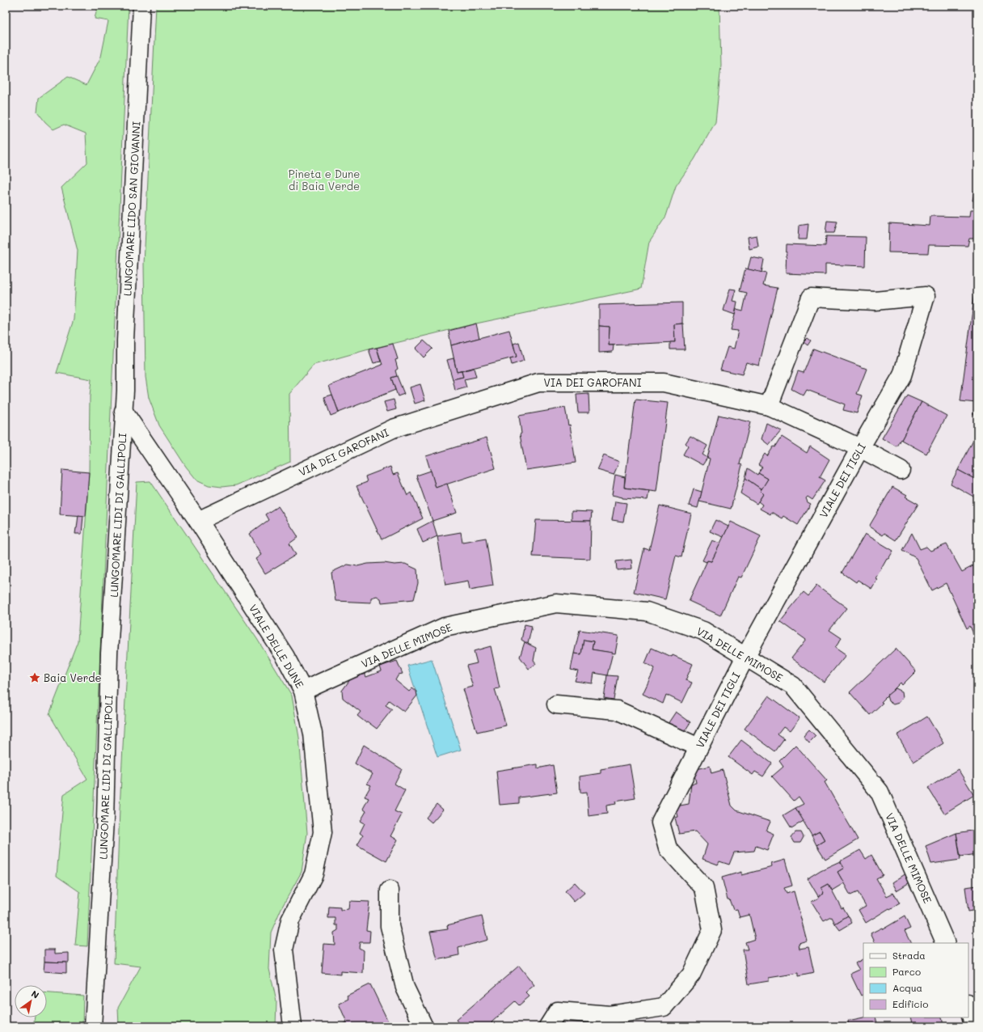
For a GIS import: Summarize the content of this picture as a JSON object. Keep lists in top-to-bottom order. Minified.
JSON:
{"streets":{"street":["LUNGOMARE LIDO SAN GIOVANNI","VIA DEI GAROFANI","VIALE DEI TIGLI","LUNGOMARE LIDI DI GALLIPOLI","VIA DELLE MIMOSE","VIALE DELLE DUNE"]},"crossings":[["LUNGOMARE LIDO SAN GIOVANNI","LUNGOMARE LIDI DI GALLIPOLI"],["LUNGOMARE LIDO SAN GIOVANNI","VIALE DELLE DUNE"],["VIA DEI GAROFANI","VIALE DEI TIGLI"],["VIA DEI GAROFANI","VIALE DELLE DUNE"],["VIALE DEI TIGLI","VIA DELLE MIMOSE"],["LUNGOMARE LIDI DI GALLIPOLI","VIALE DELLE DUNE"],["VIA DELLE MIMOSE","VIALE DELLE DUNE"]],"parks":["Pineta e Dune di Baia Verde"],"places":{"place":["Baia Verde"]},"legend":["Strada","Parco","Acqua","Edificio"],"north":"top right"}
